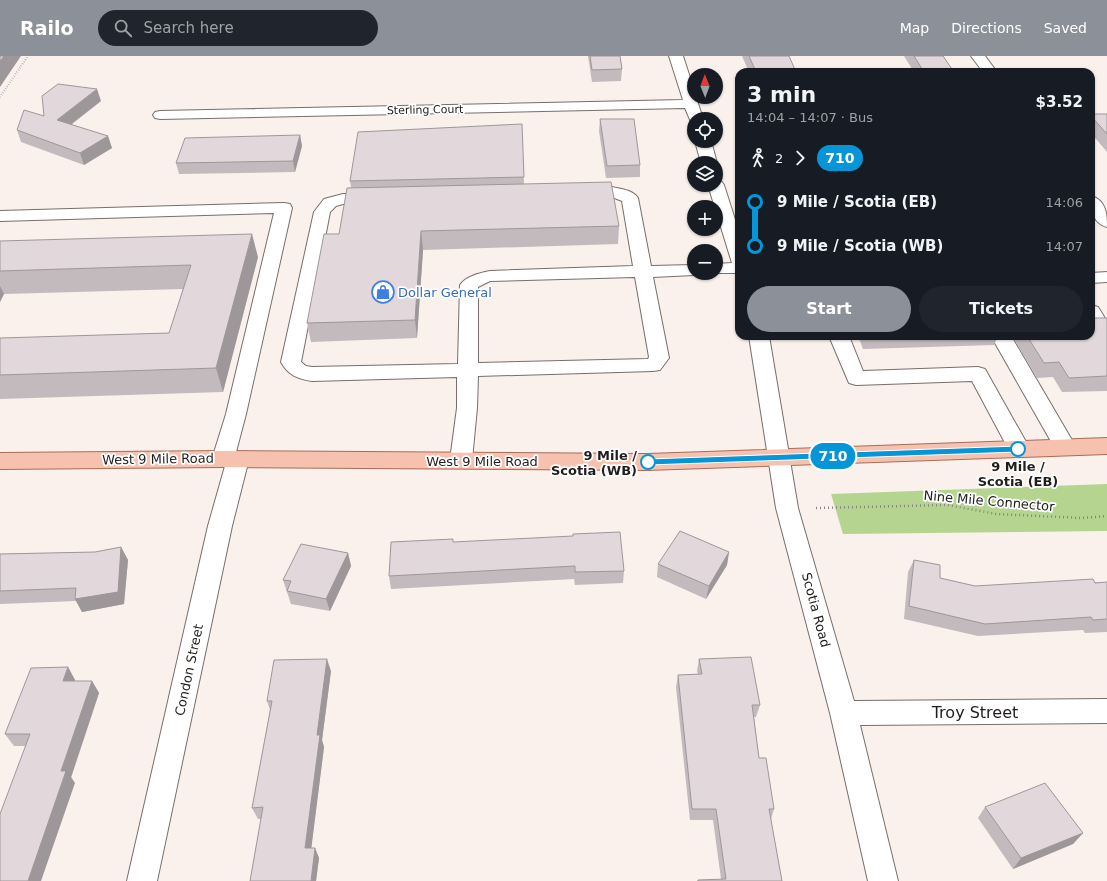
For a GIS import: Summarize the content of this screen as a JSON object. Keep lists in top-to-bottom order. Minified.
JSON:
{"streets":{"main road":["West 9 Mile Road"],"street":["Sterling Court","Scotia Road","Condon Street","Troy Street"],"path":["Nine Mile Connector"]},"crossings":[["West 9 Mile Road","Scotia Road"],["West 9 Mile Road","Condon Street"],["Scotia Road","Troy Street"]],"places":{"shop":["Dollar General"],"other":["9 Mile / Scotia (EB)","9 Mile / Scotia (WB)"]},"lines":["bus line 710"],"north":"top","page":{"header":"Railo","search":"Search here","nav":["Map","Directions","Saved"],"on_map":"710","map_buttons":["+","−"],"heading":["3 min","14:04 – 14:07 · Bus","$3.52"],"legs":["2","710"],"list":[{"name":"9 Mile / Scotia (EB)","value":"14:06"},{"name":"9 Mile / Scotia (WB)","value":"14:07"}],"buttons":["Start","Tickets"]}}
